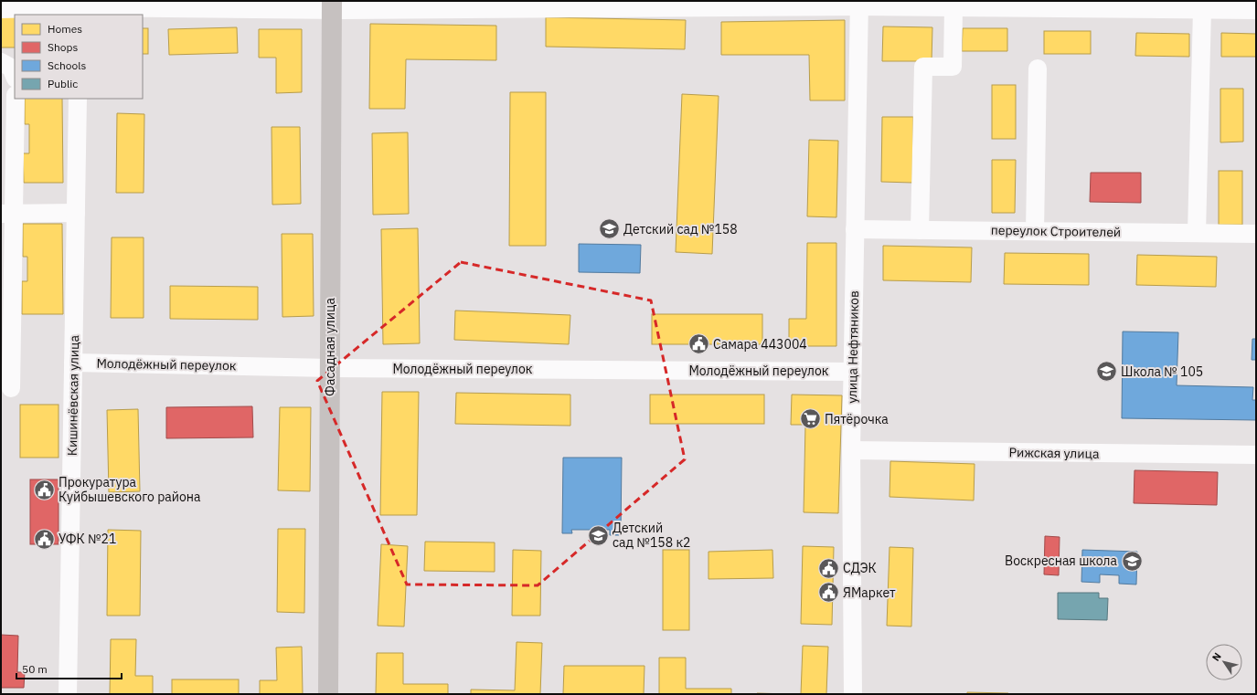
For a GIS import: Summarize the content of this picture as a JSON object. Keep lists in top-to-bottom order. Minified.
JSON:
{"streets":{"main road":["Фасадная улица"],"street":["переулок Строителей","улица Нефтяников","Молодёжный переулок","Кишинёвская улица","Рижская улица"]},"crossings":[["переулок Строителей","улица Нефтяников"],["Фасадная улица","Молодёжный переулок"],["улица Нефтяников","Молодёжный переулок"],["улица Нефтяников","Рижская улица"],["Молодёжный переулок","Кишинёвская улица"]],"places":{"school or university":["Детский сад №158","Школа № 105","Детский сад №158 к2","Воскресная школа"],"public building":["Самара 443004","Прокуратура Куйбышевского района","УФК №21","СДЭК","ЯМаркет"],"supermarket":["Пятёрочка"]},"legend":["Homes","Shops","Schools","Public"],"scale_bar":"50 m","north":"top left"}
